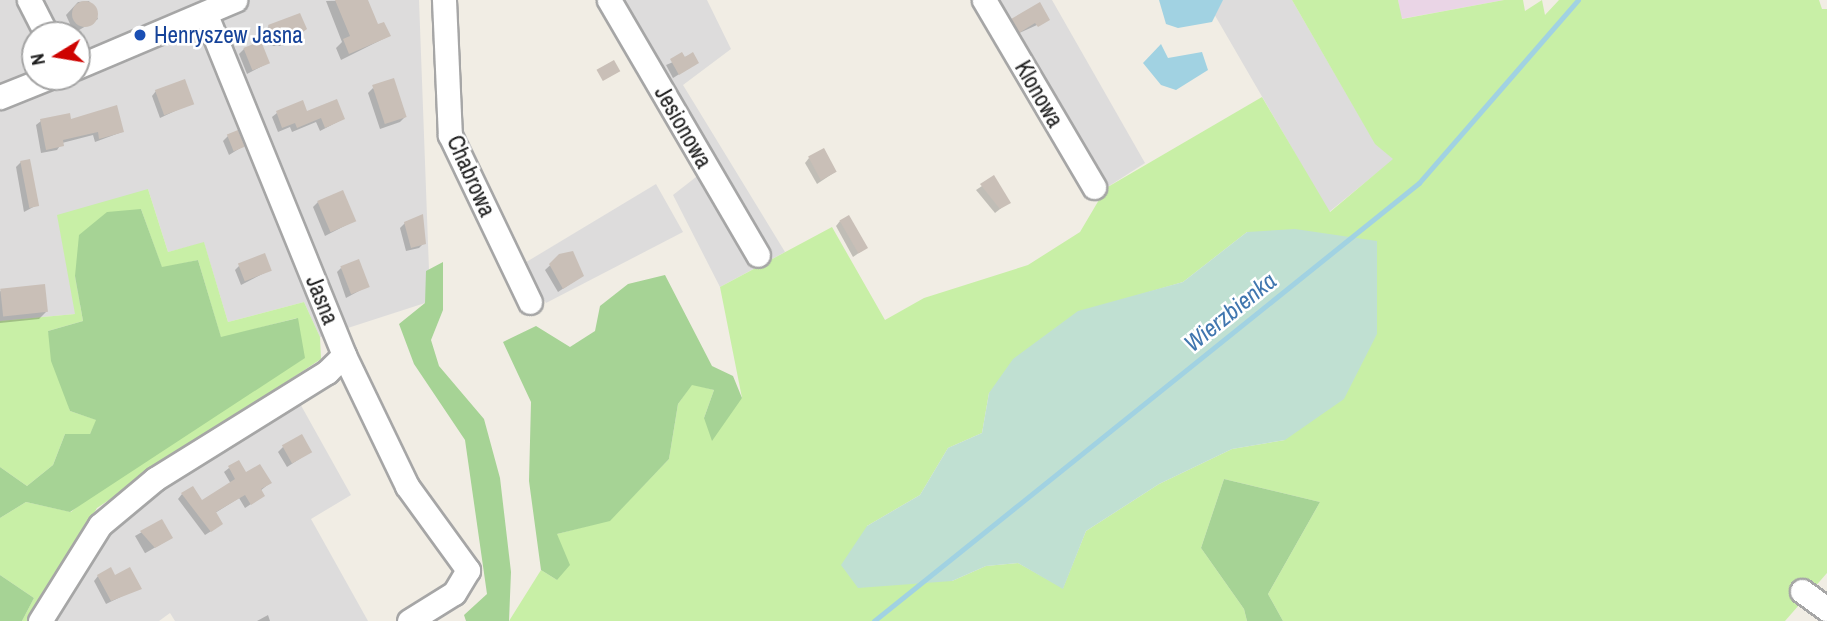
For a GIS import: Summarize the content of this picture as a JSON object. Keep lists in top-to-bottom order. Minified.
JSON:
{"streets":{"street":["Klonowa","Jesionowa","Chabrowa","Jasna"]},"water":["Wierzbienka"],"places":["Henryszew Jasna"],"north":"left"}
